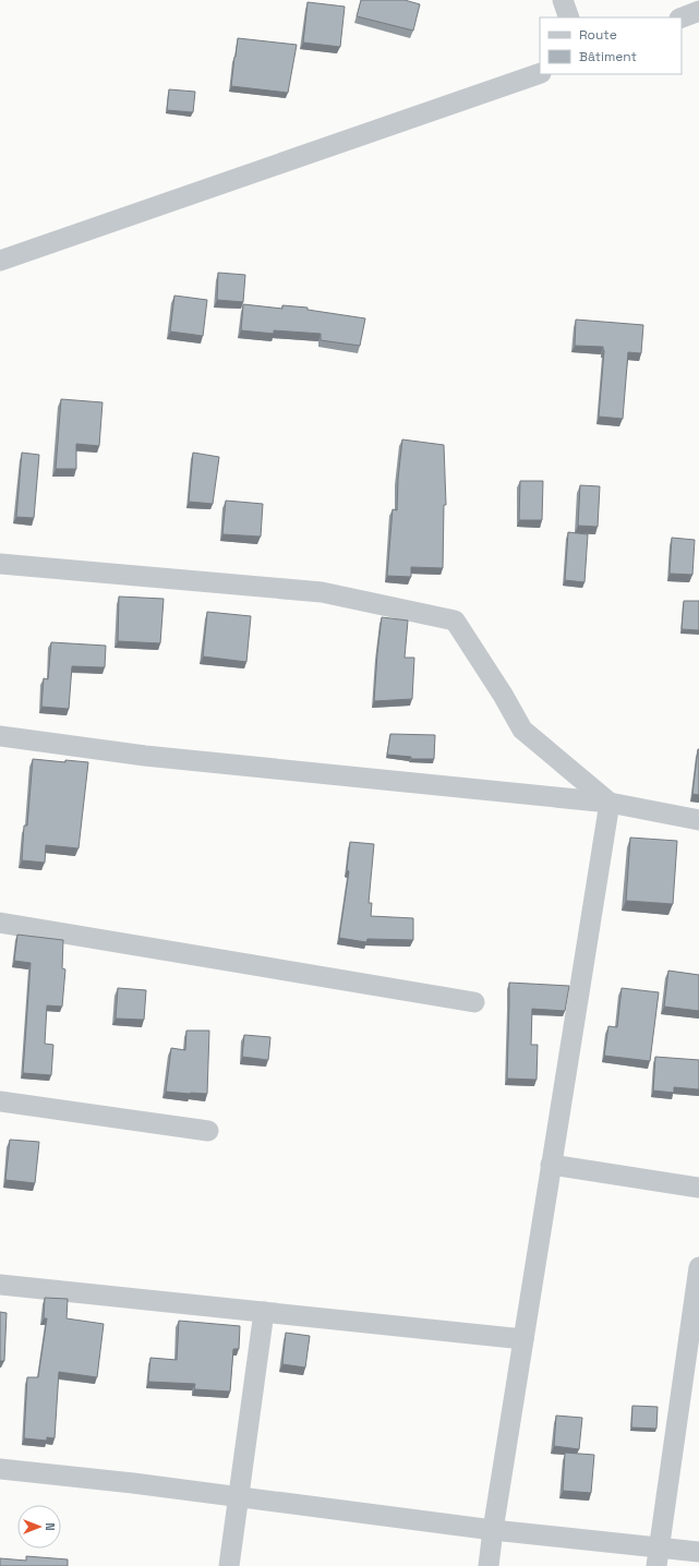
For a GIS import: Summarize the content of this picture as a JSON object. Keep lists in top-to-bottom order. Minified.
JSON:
{"legend":["Route","Bâtiment"],"north":"right"}
